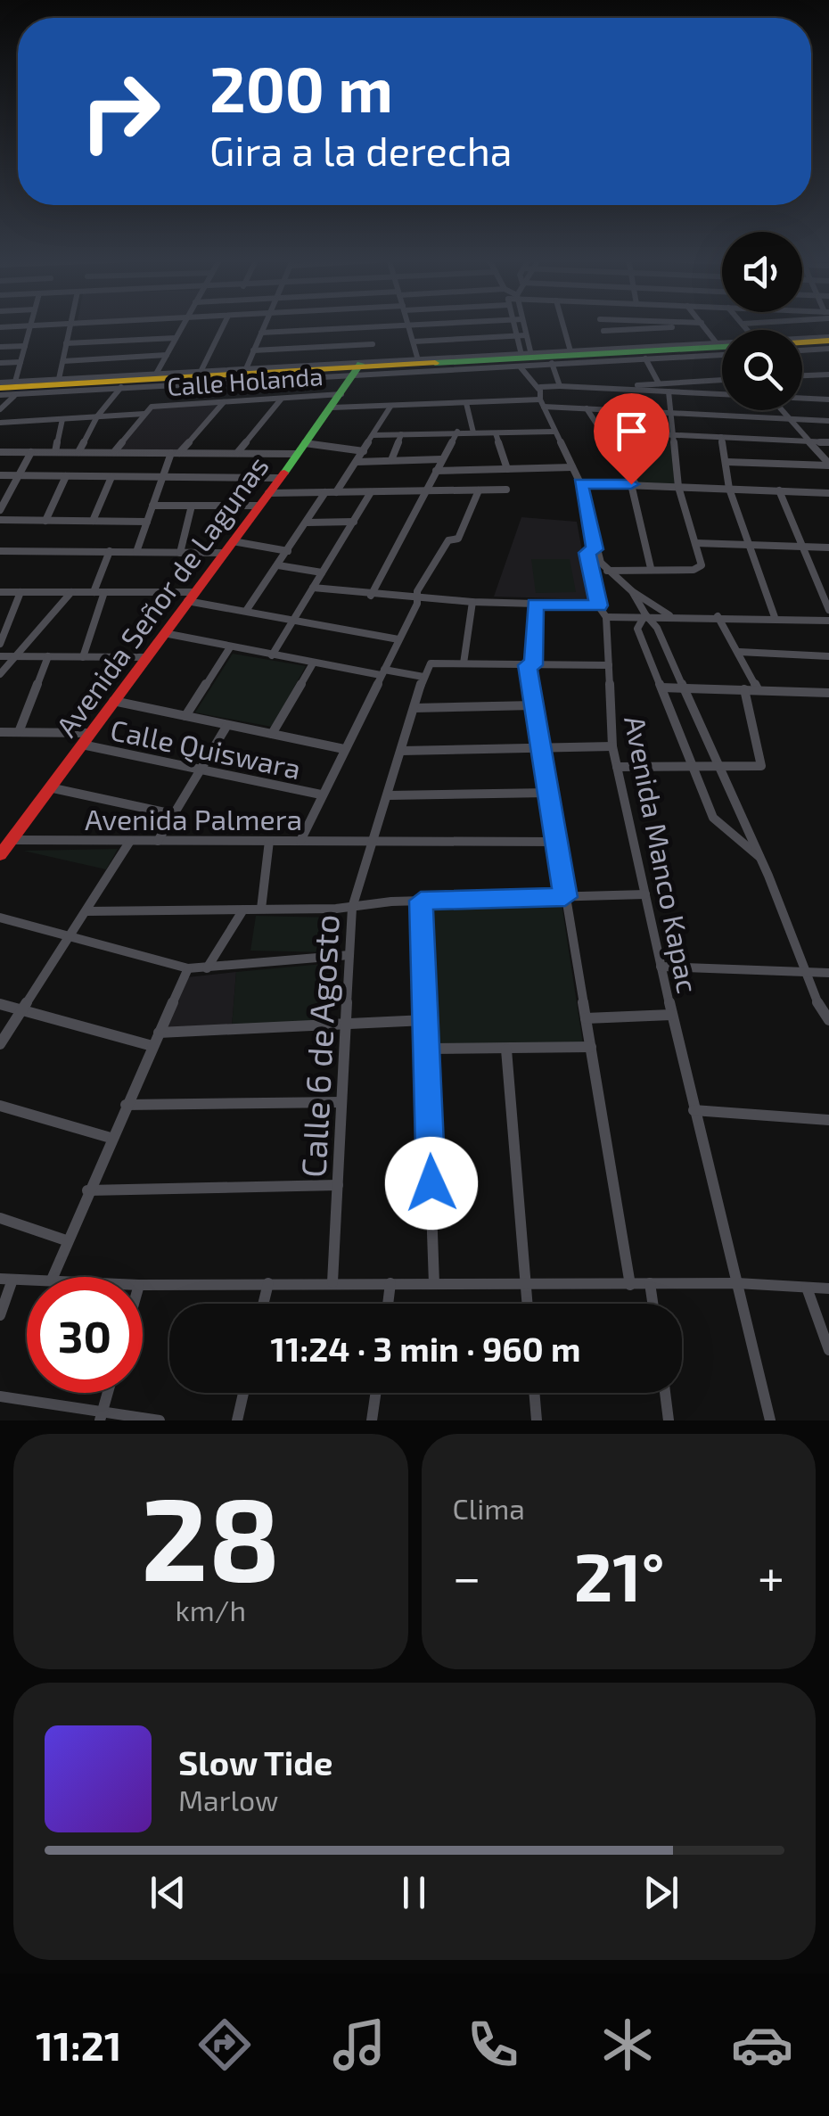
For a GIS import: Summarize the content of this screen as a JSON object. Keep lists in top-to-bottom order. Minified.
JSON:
{"streets":{"main road":["Avenida Señor de Lagunas"],"street":["Calle Holanda","Calle Quiswara","Avenida Palmera","Avenida Manco Kapac","Calle 6 de Agosto"]},"crossings":[["Calle Holanda","Avenida Señor de Lagunas"],["Avenida Señor de Lagunas","Calle Quiswara"],["Avenida Señor de Lagunas","Avenida Palmera"],["Avenida Palmera","Calle 6 de Agosto"]],"page":{"turn":["200 m","Gira a la derecha"],"limit":"30","trip":"11:24 · 3 min · 960 m","tile":[["28","km/h"],"Clima"],"heat":["−","21°","+"],"song":["Slow Tide","Marlow"],"tabs":"11:21"}}
